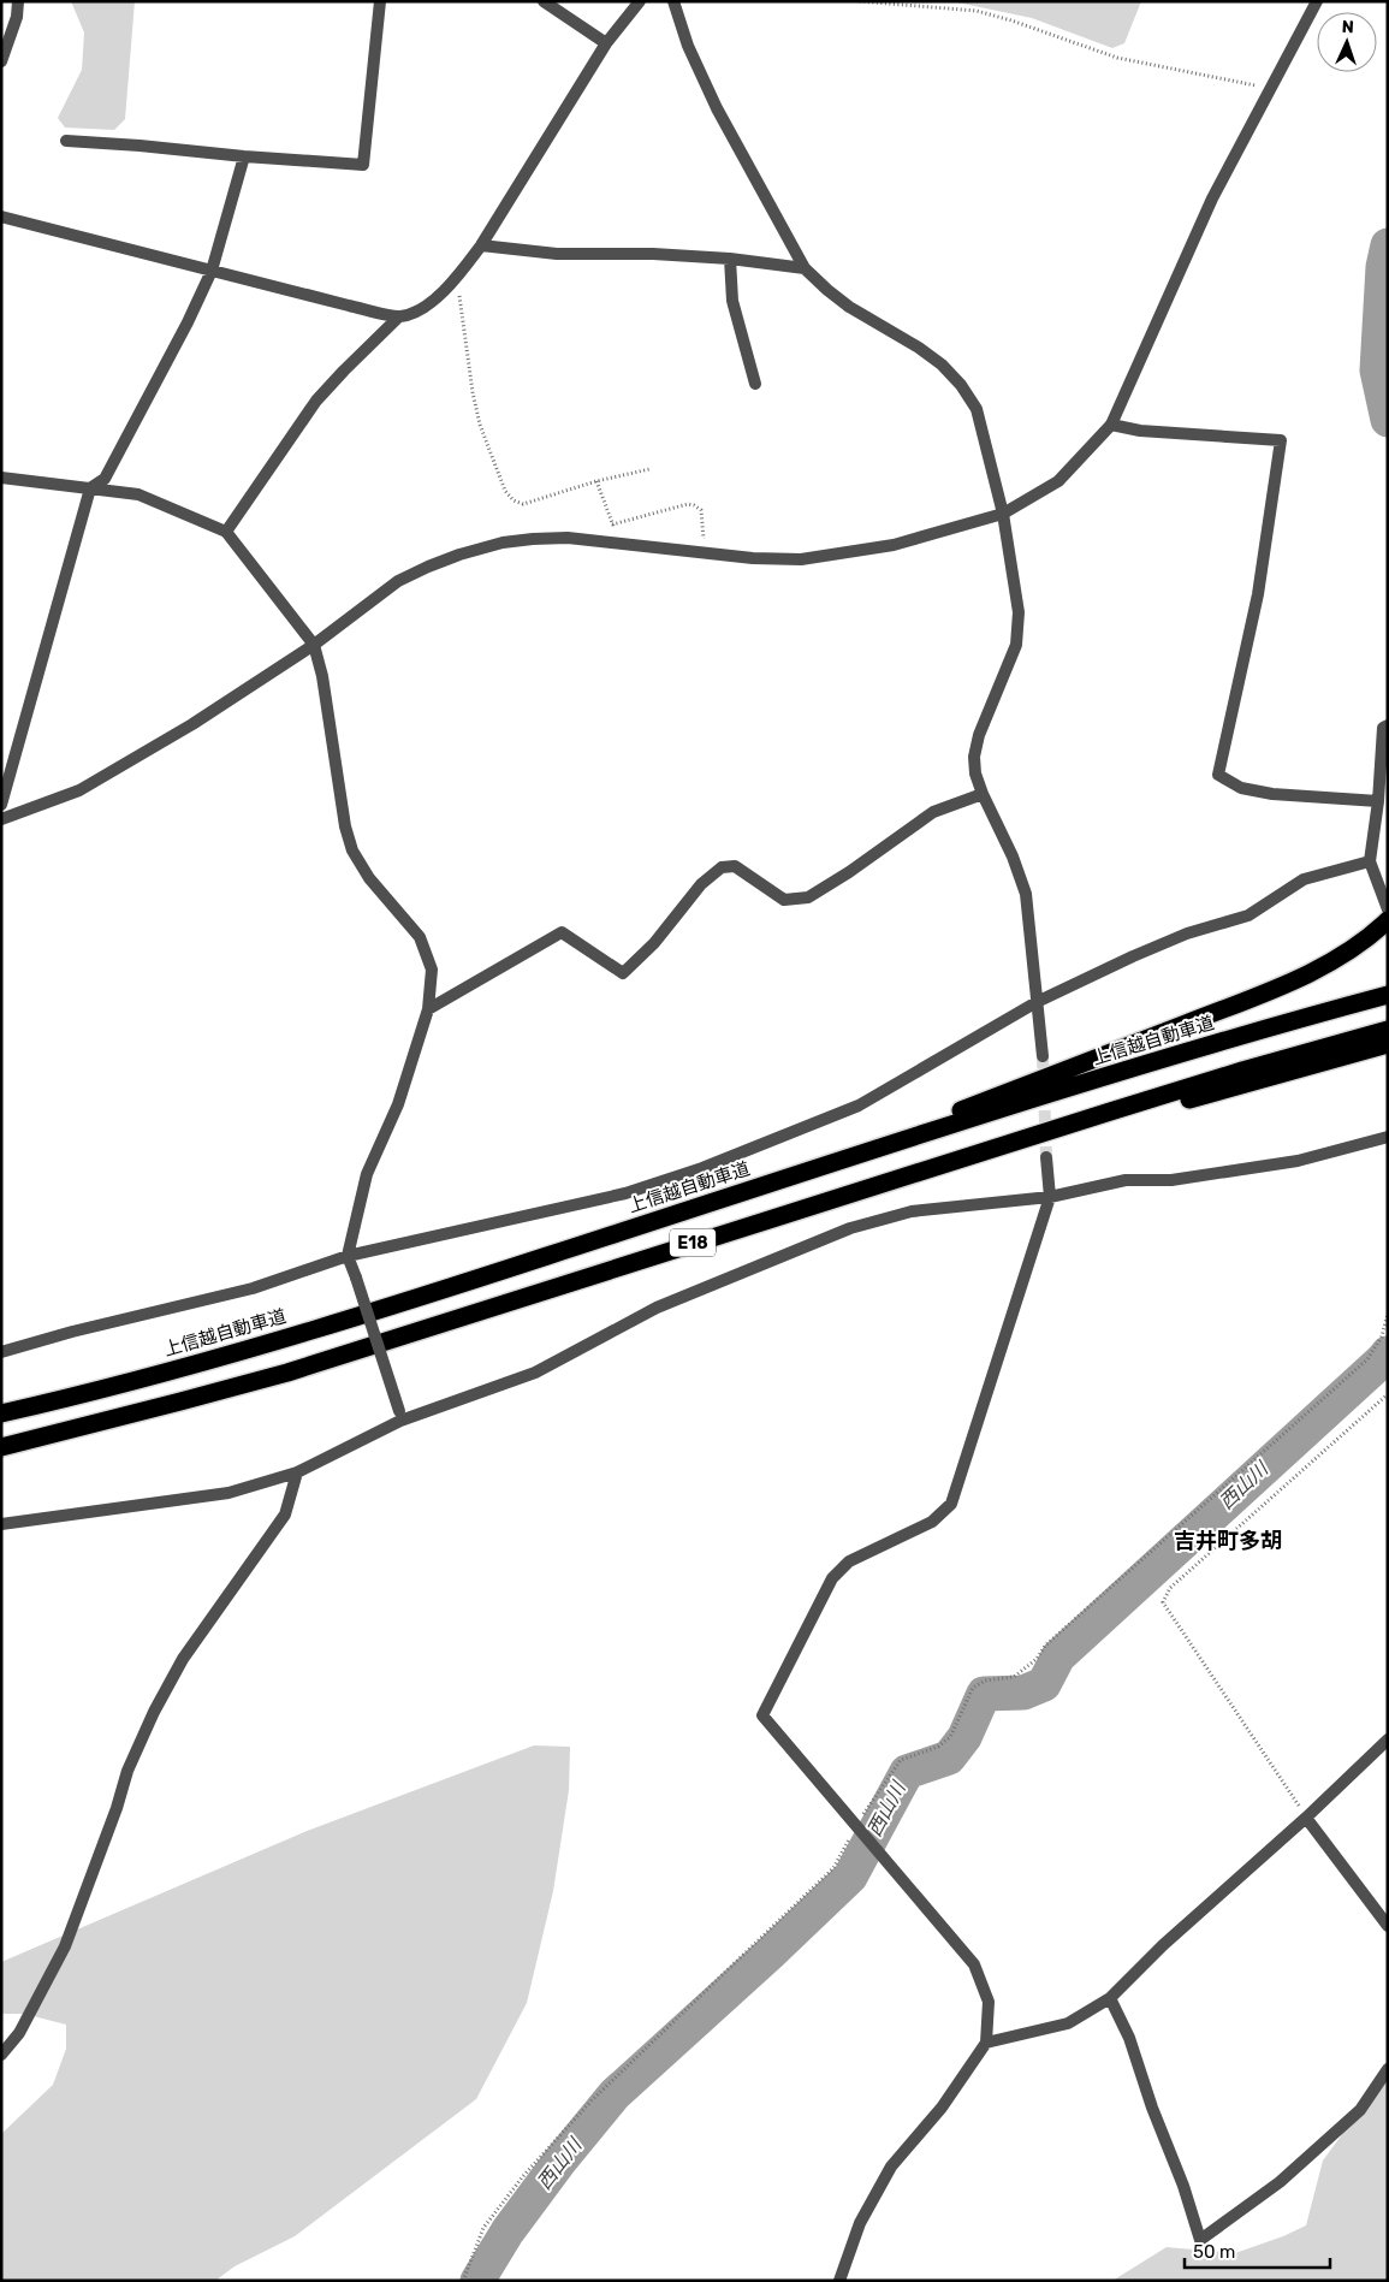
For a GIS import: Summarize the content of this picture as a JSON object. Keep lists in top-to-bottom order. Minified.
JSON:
{"streets":{"highway":["上信越自動車道","E18"]},"districts":["吉井町多胡"],"water":["西山川"],"scale_bar":"50 m","north":"top"}
